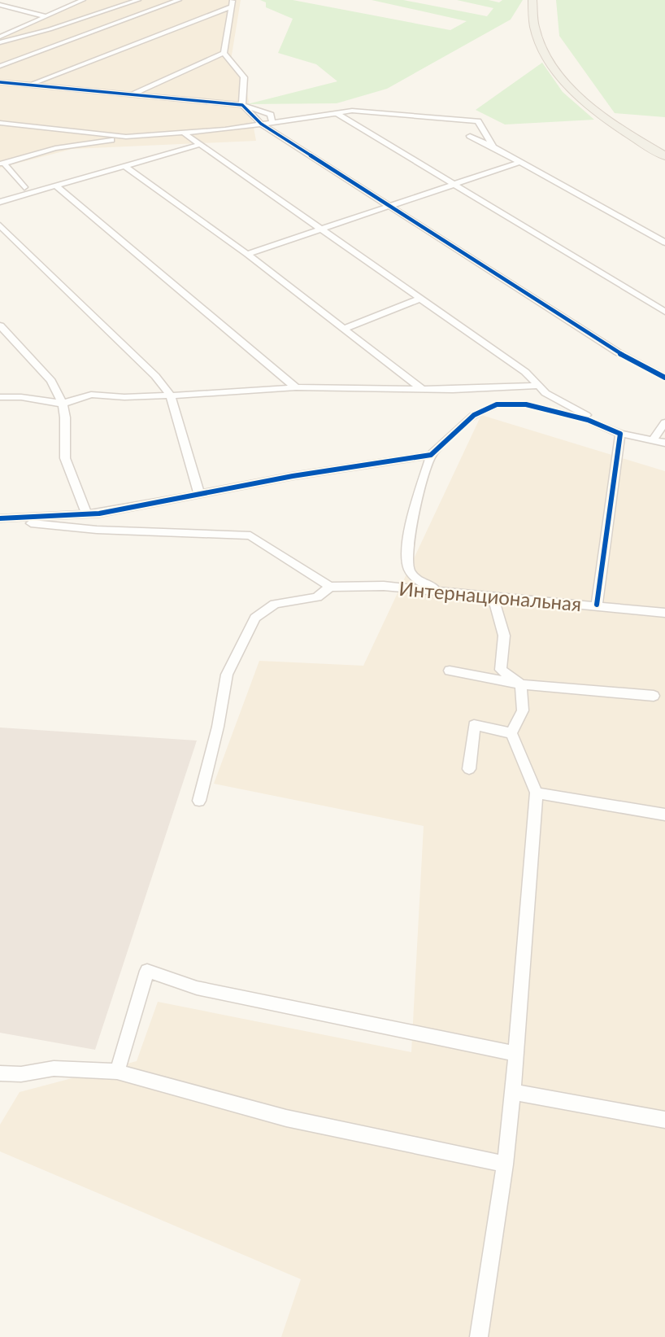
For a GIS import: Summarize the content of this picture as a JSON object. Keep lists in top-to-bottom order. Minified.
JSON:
{"streets":{"street":["Интернациональная"]}}
